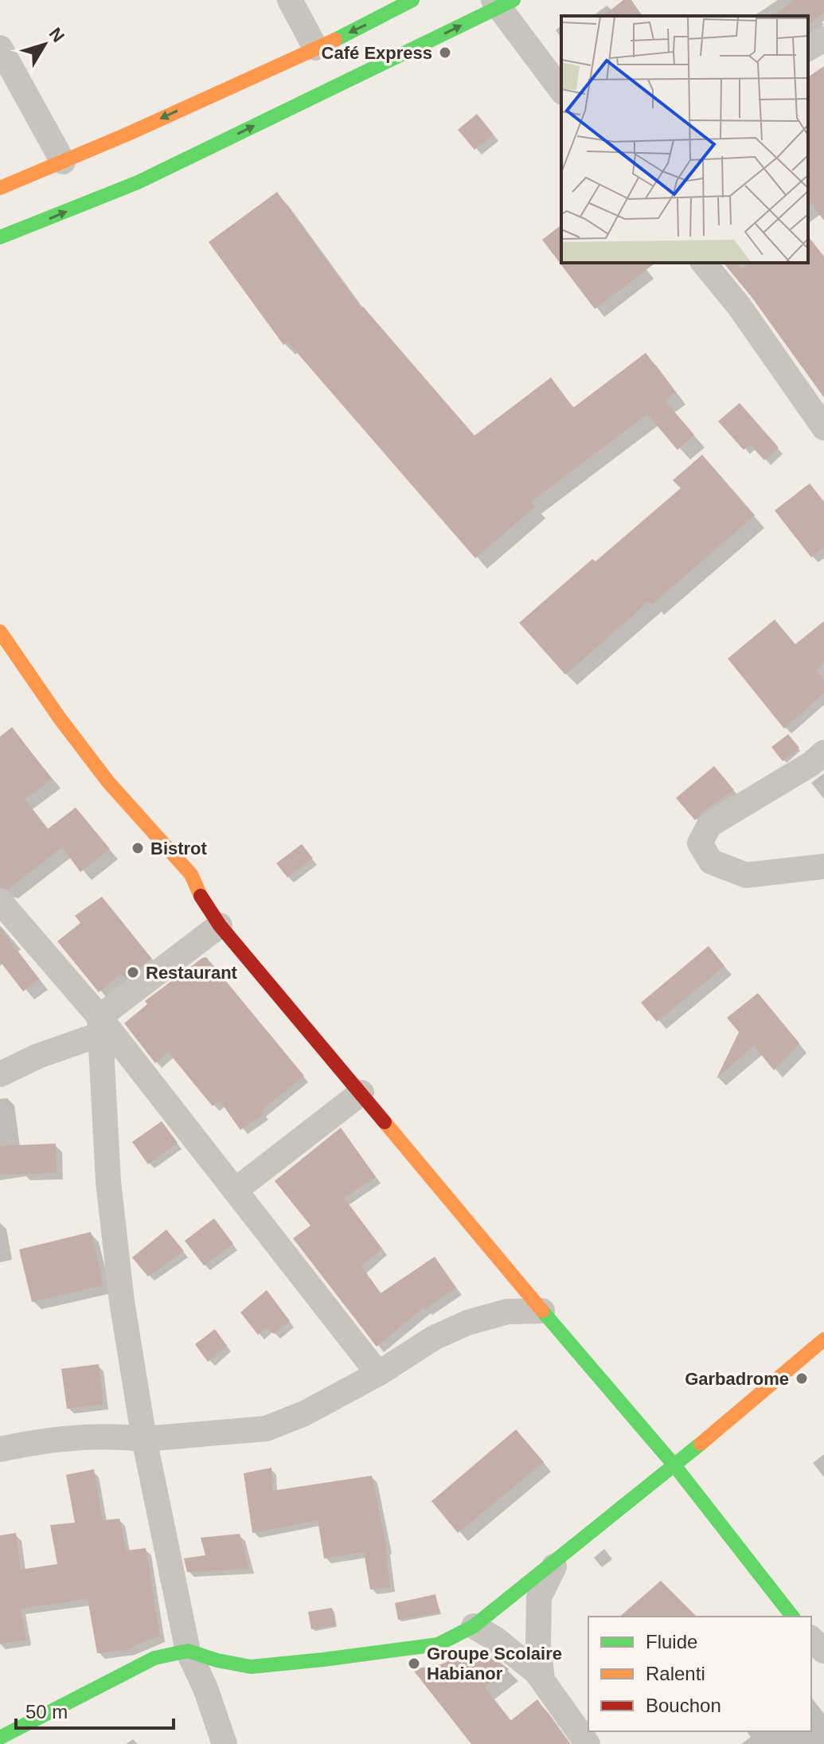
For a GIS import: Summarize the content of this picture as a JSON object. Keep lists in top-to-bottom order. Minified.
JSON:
{"places":["Café Express","Bistrot","Restaurant","Garbadrome","Groupe Scolaire Habianor"],"legend":["Fluide","Ralenti","Bouchon"],"scale_bar":"50 m","north":"top right"}
